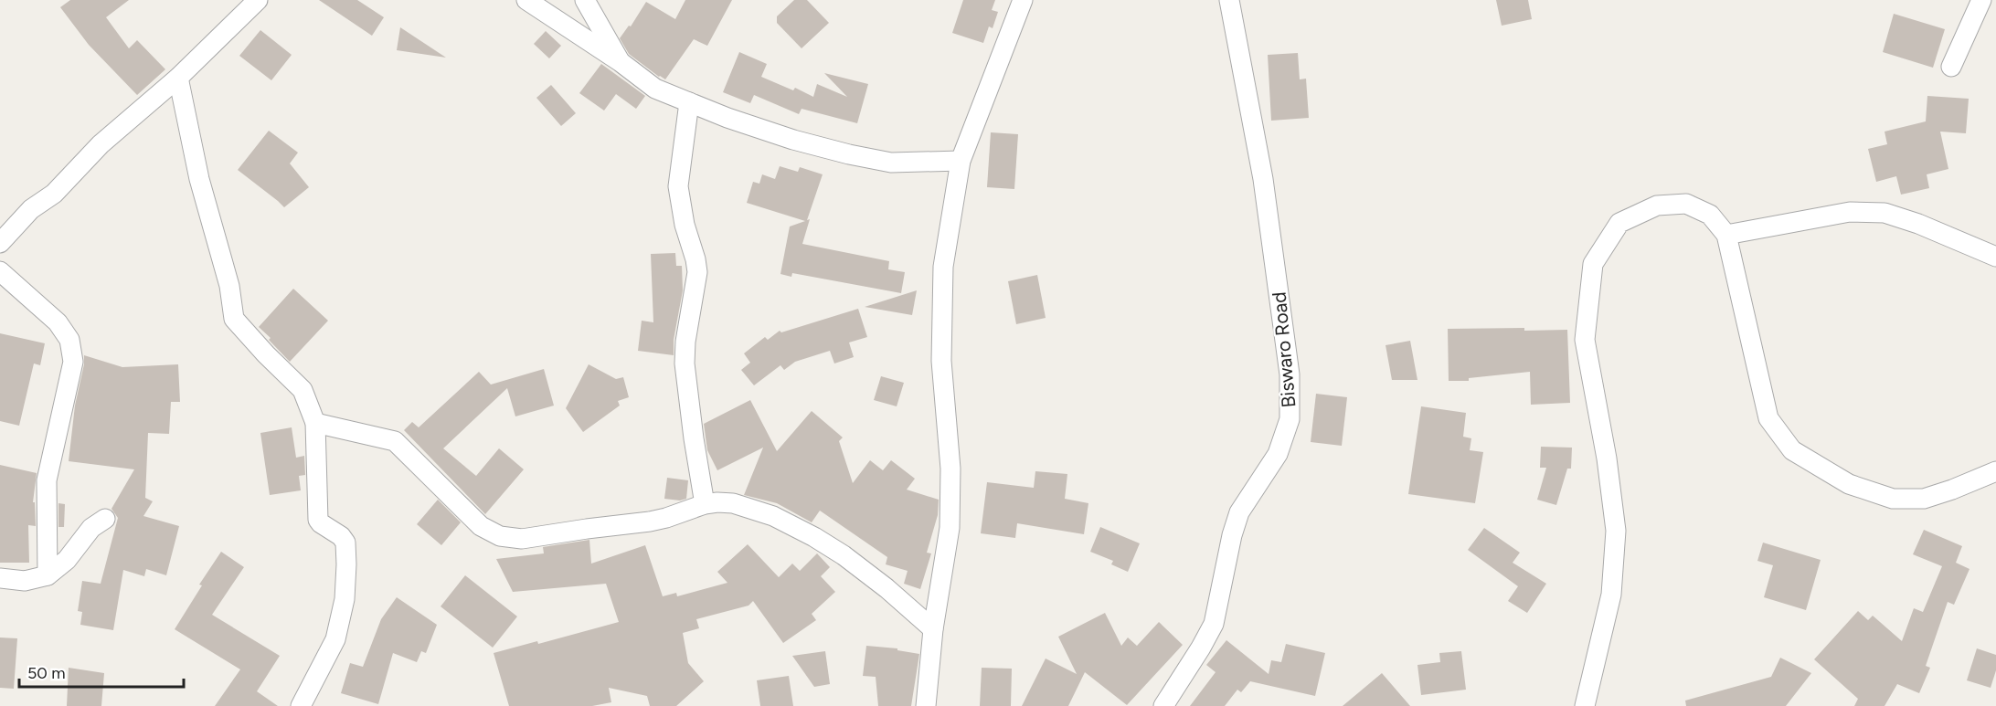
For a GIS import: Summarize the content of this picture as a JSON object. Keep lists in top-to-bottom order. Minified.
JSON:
{"streets":{"street":["Biswaro Road"]},"scale_bar":"50 m"}
